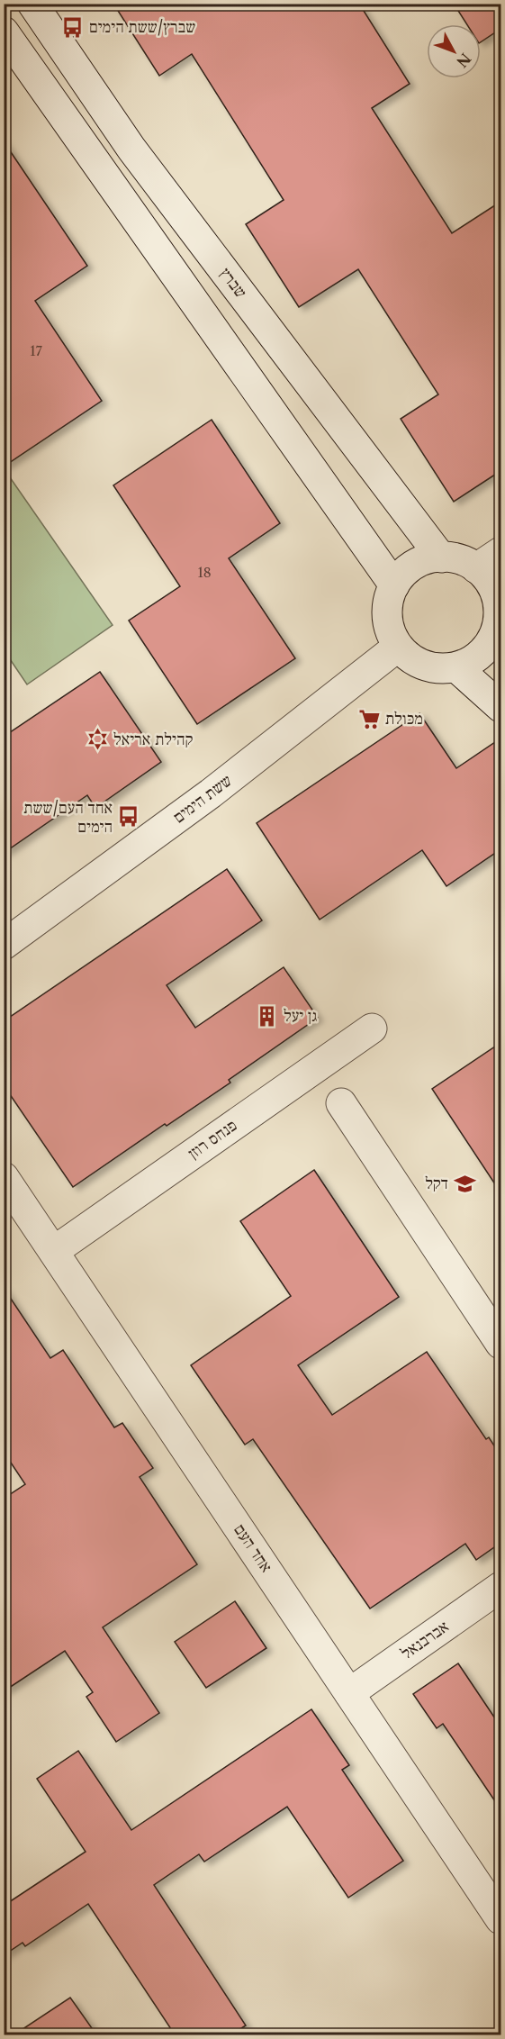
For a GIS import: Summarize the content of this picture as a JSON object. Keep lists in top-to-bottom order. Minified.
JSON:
{"streets":{"street":["שברץ","ששת הימים","פנחס רוזן","אחד העם","אברבנאל"]},"crossings":[["שברץ","ששת הימים"],["פנחס רוזן","אחד העם"],["אחד העם","אברבנאל"]],"places":{"bus stop":["שברץ/ששת הימים","אחד העם/ששת הימים"],"supermarket":["מכולת"],"synagogue":["קהילת אריאל"],"building":["גן יעל"],"school or university":["דקל"]},"house_numbers":["17","18"],"north":"bottom right"}
